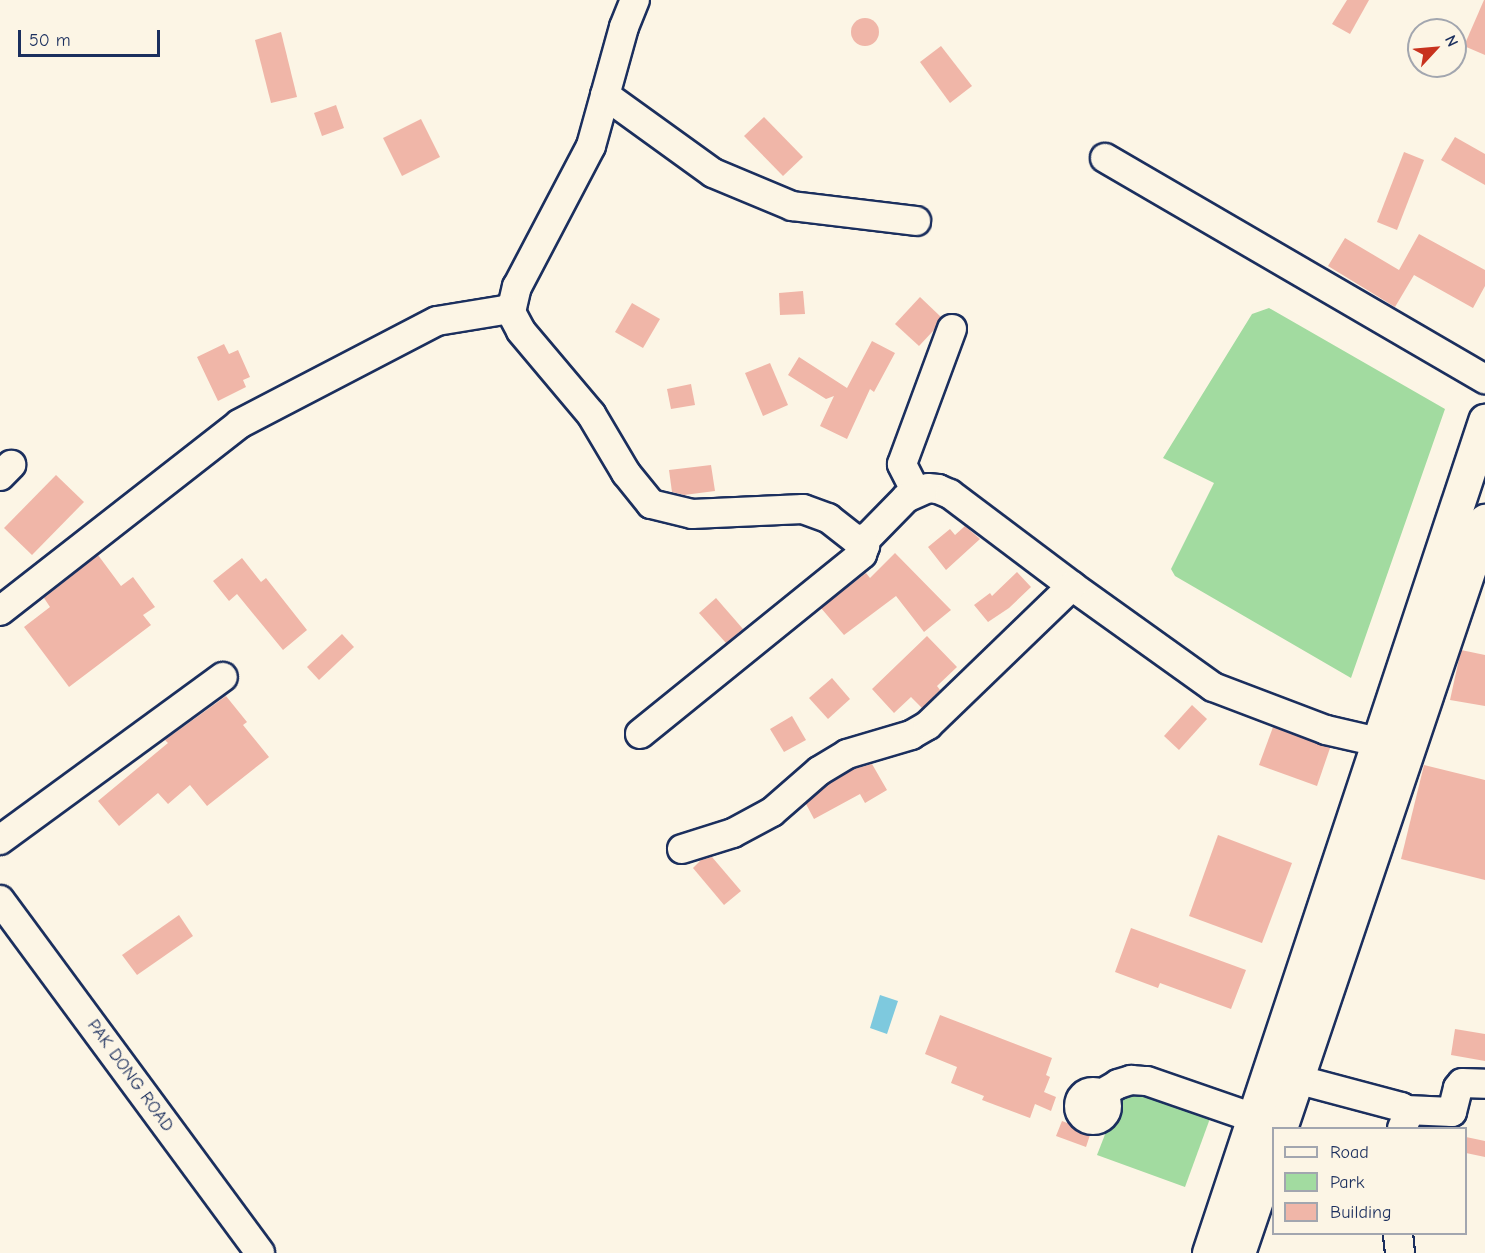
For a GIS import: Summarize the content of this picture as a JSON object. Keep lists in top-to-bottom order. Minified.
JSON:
{"streets":{"street":["PAK DONG ROAD"]},"legend":["Road","Park","Building"],"scale_bar":"50 m","north":"top right"}
